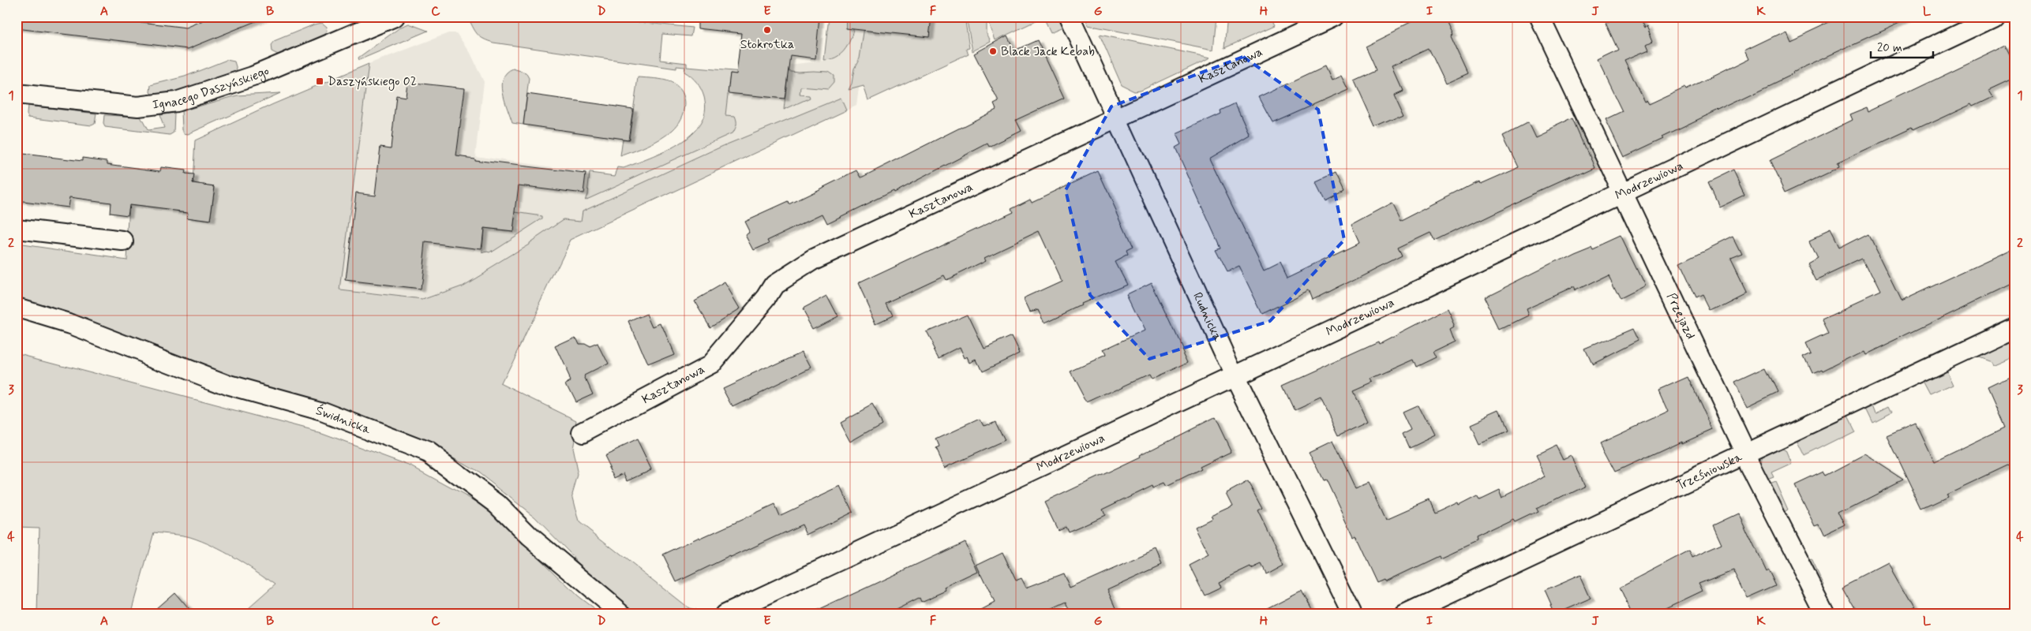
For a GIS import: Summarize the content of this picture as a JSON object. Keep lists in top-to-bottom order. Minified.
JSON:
{"streets":{"street":["Kasztanowa","Ignacego Daszyńskiego","Modrzewiowa","Przejazd","Rudnicka","Świdnicka","Trześniowska"]},"crossings":[["Kasztanowa","Rudnicka"],["Modrzewiowa","Przejazd"],["Modrzewiowa","Rudnicka"],["Przejazd","Trześniowska"]],"places":{"other":["Stokrotka","Black Jack Kebab"],"transit":["Daszyńskiego 02"]},"scale_bar":"20 m","grid":{"columns":["A","B","C","D","E","F","G","H","I","J","K","L"],"rows":["1","2","3","4"]}}
